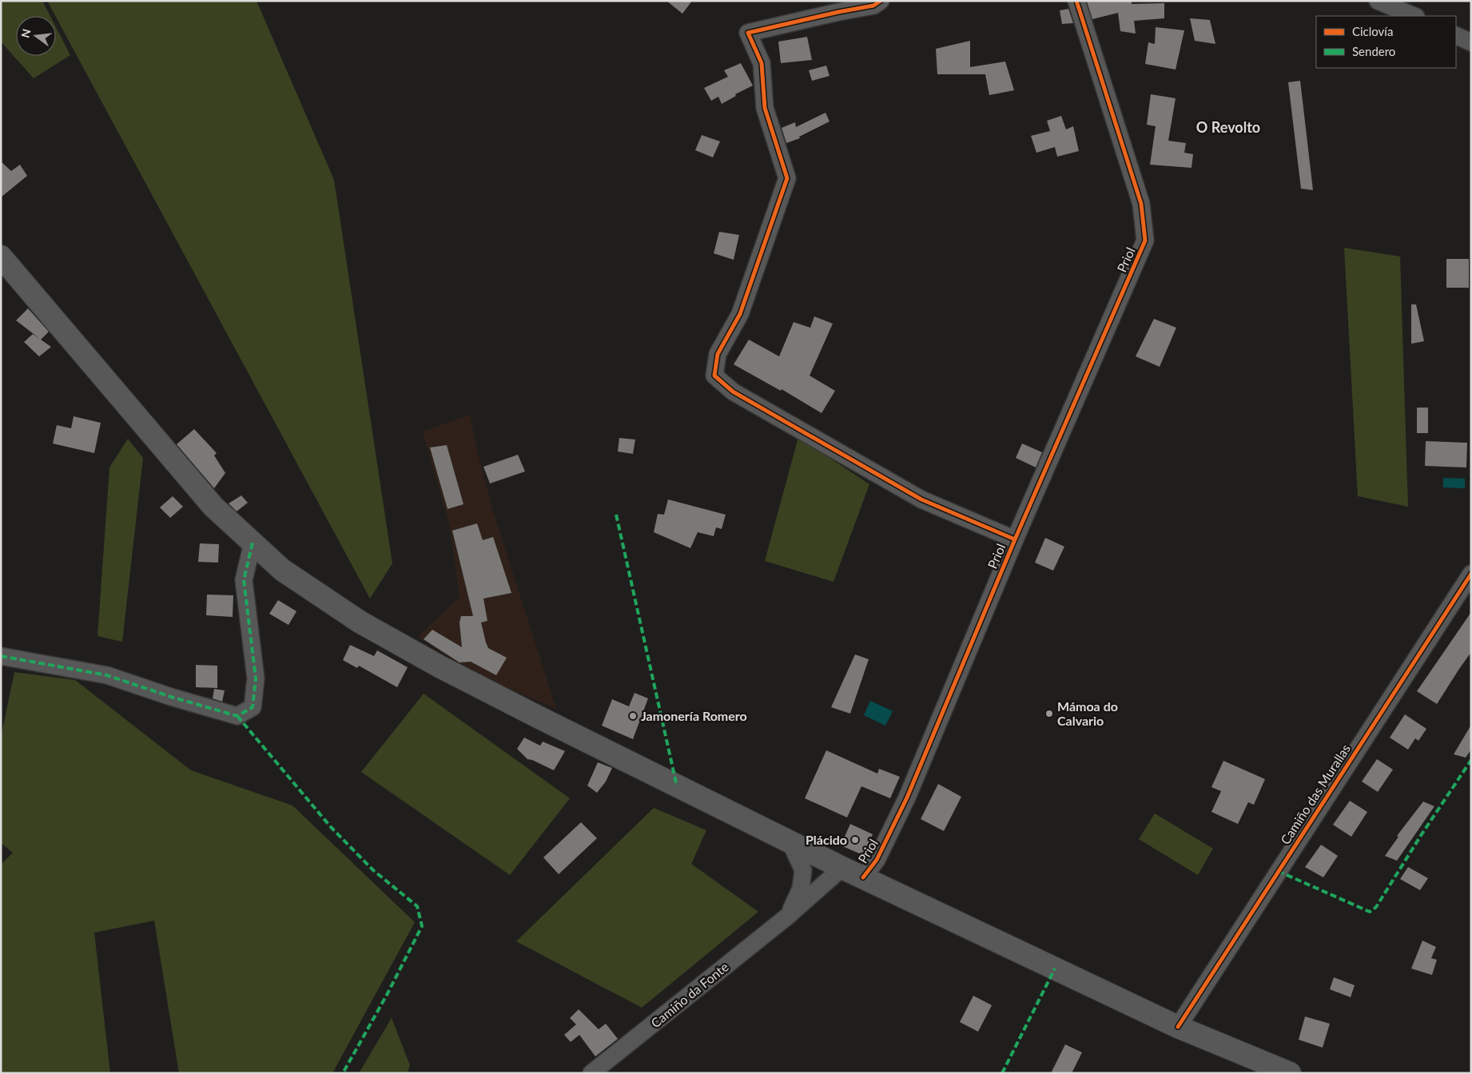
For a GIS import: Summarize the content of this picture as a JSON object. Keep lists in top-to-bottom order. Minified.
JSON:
{"streets":{"street":["Priol","Camiño das Murallas","Camiño da Fonte"]},"districts":["O Revolto"],"places":["Mámoa do Calvario","Jamonería Romero","Plácido"],"legend":["Ciclovía","Sendero"],"north":"left"}
